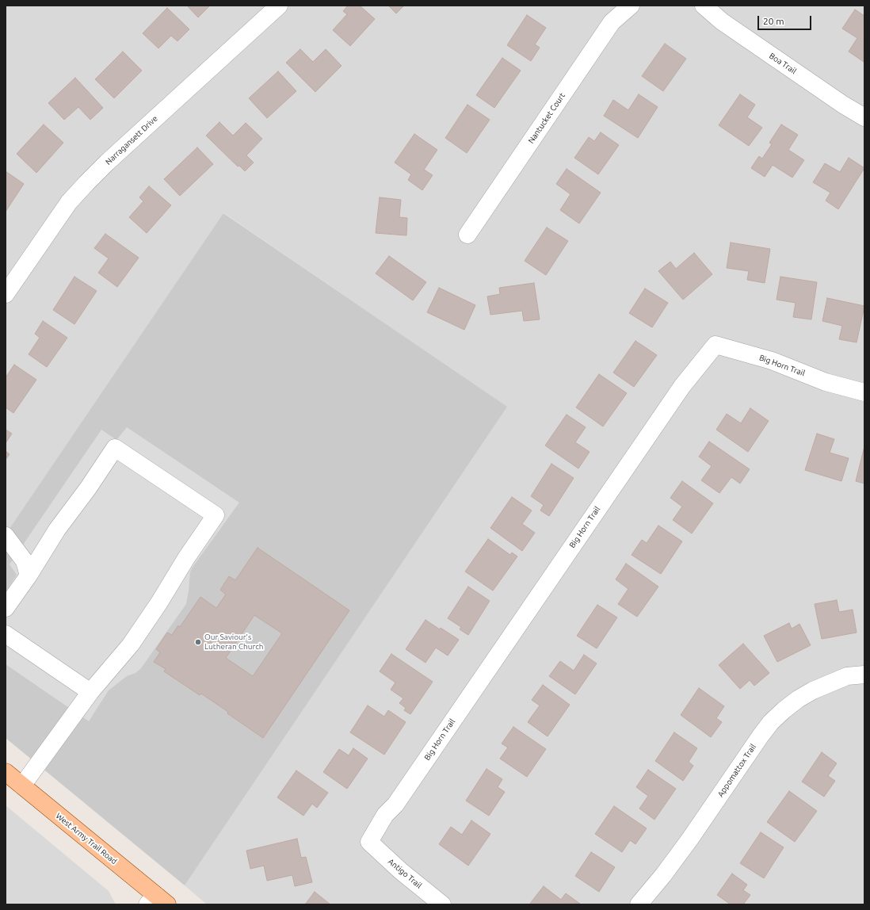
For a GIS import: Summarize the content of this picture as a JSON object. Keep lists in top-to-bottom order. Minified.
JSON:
{"streets":{"main road":["West Army Trail Road"],"street":["Boa Trail","Nantucket Court","Narragansett Drive","Big Horn Trail","Appomattox Trail","Antigo Trail"]},"crossings":[["Big Horn Trail","Antigo Trail"]],"places":["Our Saviour's Lutheran Church"],"scale_bar":"20 m"}
